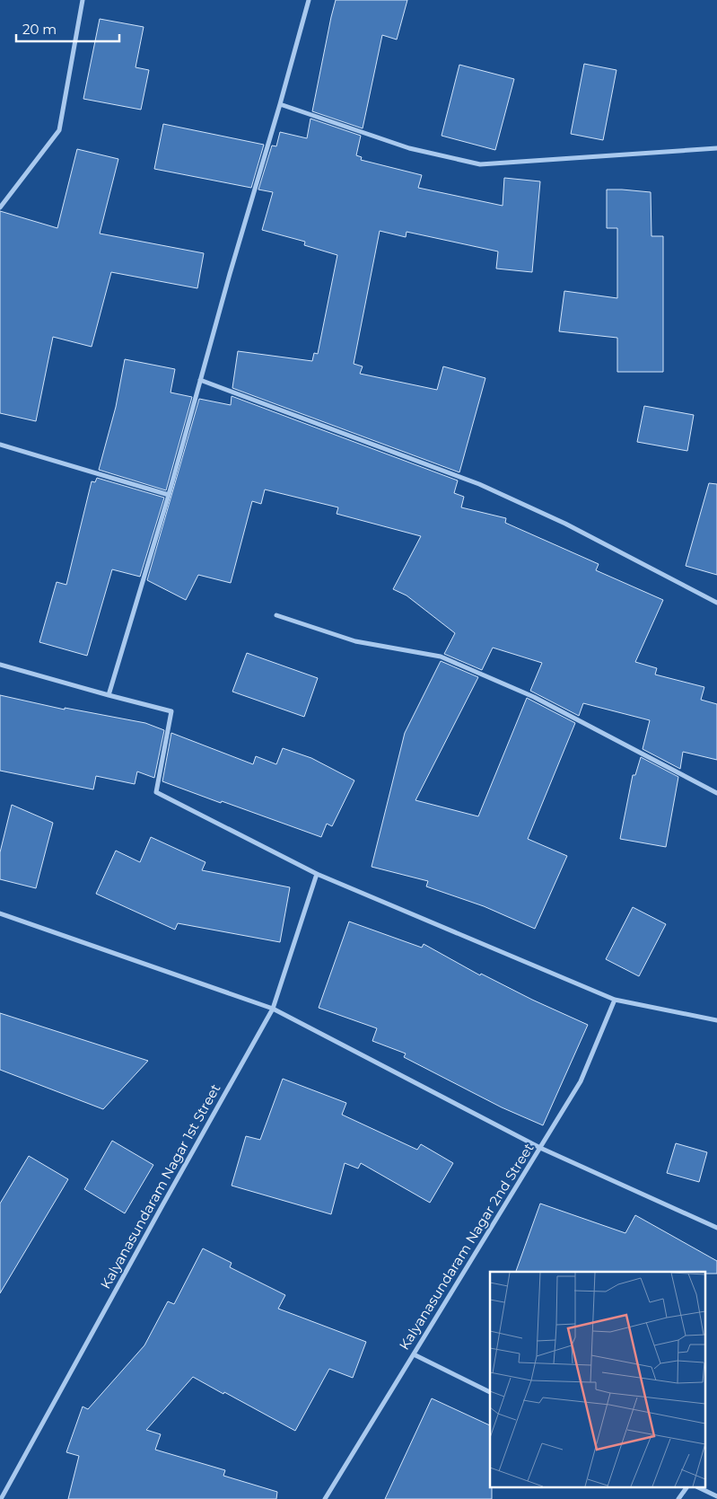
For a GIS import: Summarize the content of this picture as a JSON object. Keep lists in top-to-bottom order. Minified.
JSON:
{"streets":{"street":["Kalyanasundaram Nagar 1st Street","Kalyanasundaram Nagar 2nd Street"]},"scale_bar":"20 m"}
